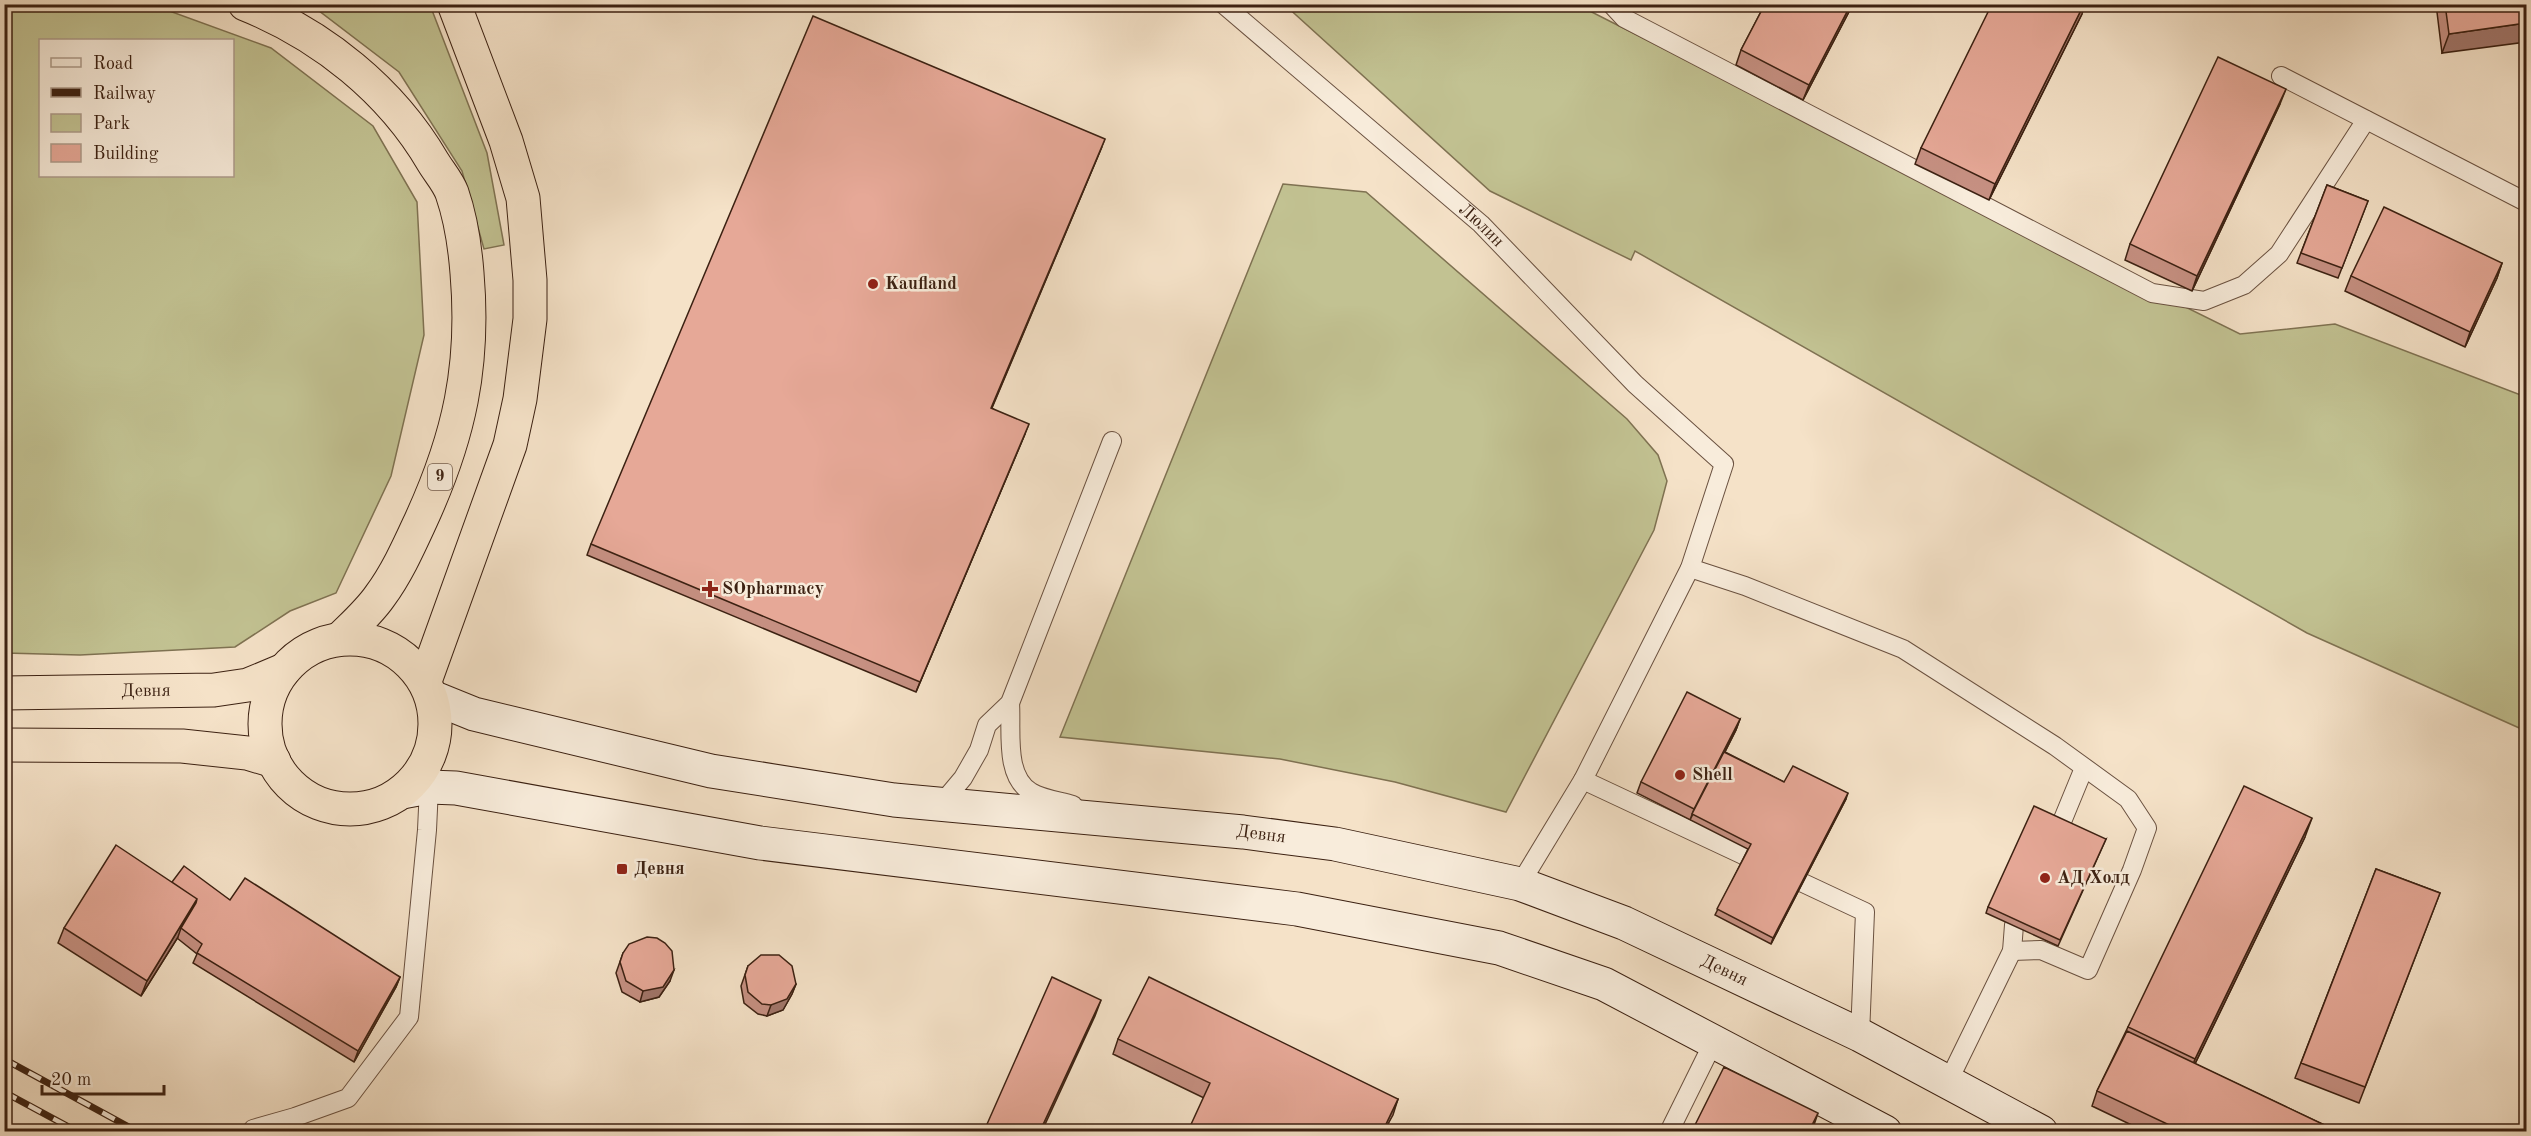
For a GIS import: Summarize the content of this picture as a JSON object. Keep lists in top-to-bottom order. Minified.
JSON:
{"streets":{"highway":["9","Девня"],"lane":["Люлин"]},"crossings":[["9","Девня"]],"places":{"other":["Kaufland","Shell","АД Холд"],"health":["SOpharmacy"],"transit":["Девня"]},"legend":["Road","Railway","Park","Building"],"scale_bar":"20 m"}
